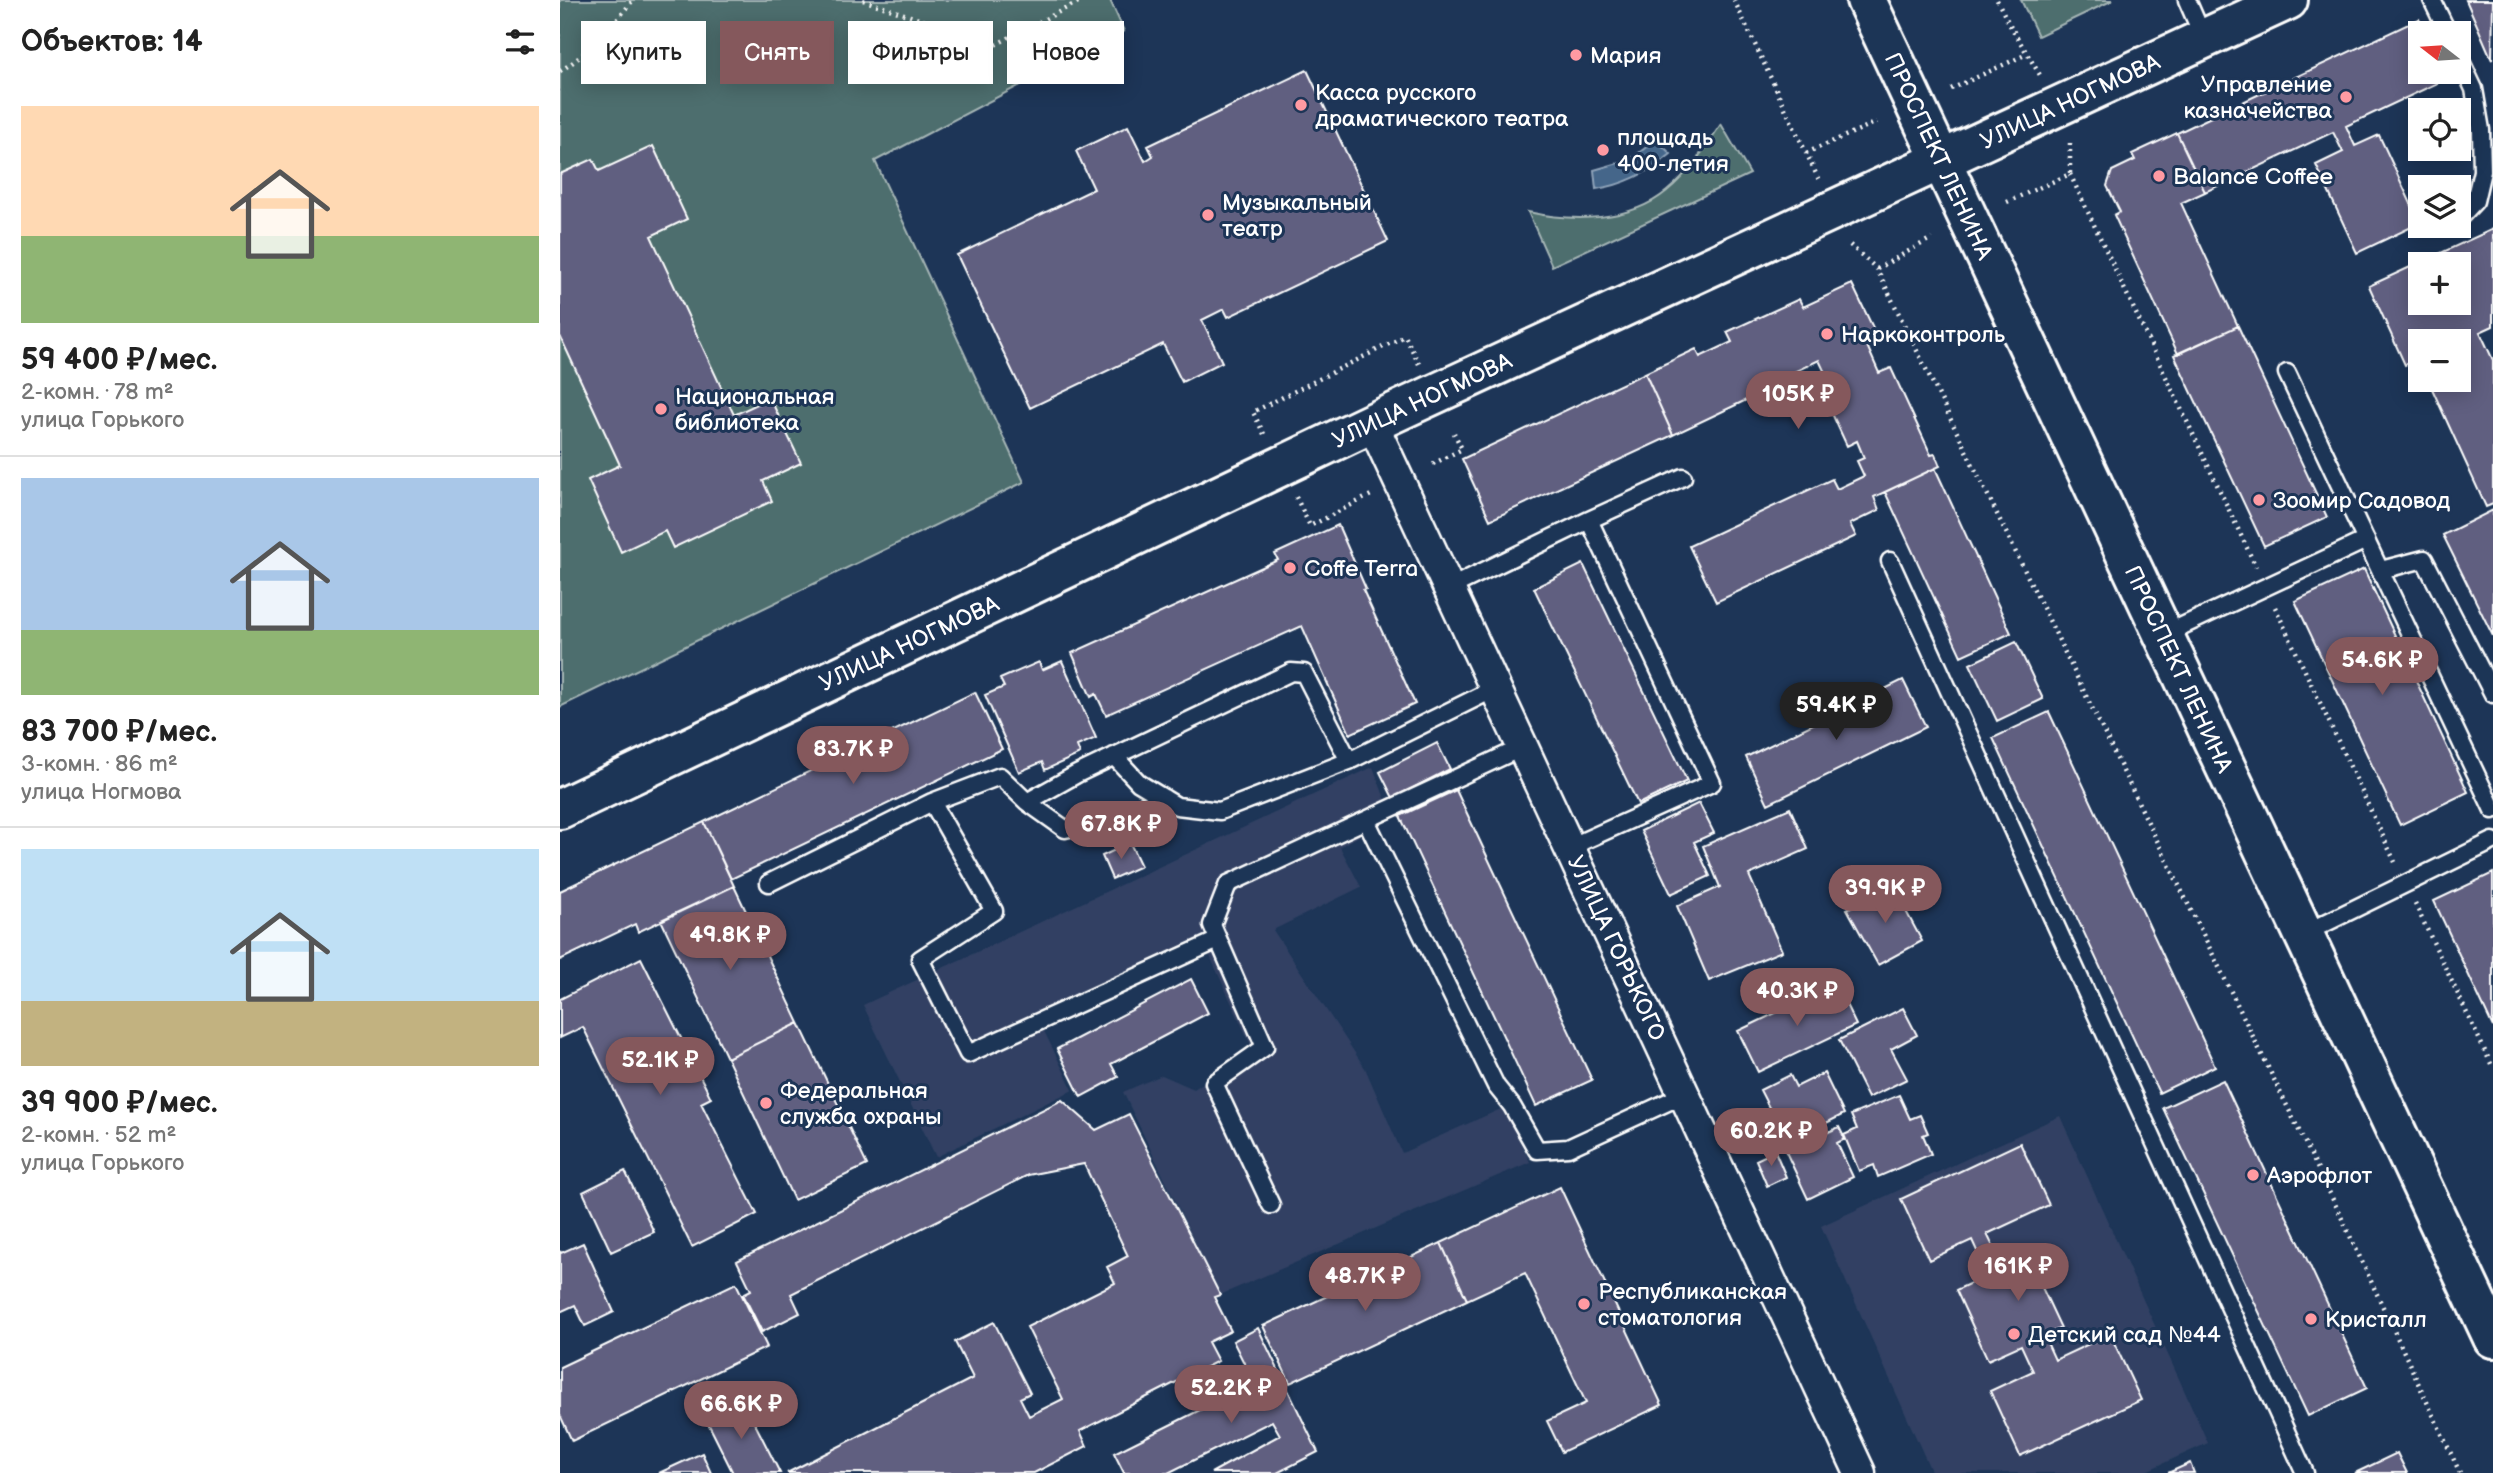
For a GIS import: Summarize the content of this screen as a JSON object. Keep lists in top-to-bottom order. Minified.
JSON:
{"streets":{"street":["УЛИЦА НОГМОВА","ПРОСПЕКТ ЛЕНИНА","УЛИЦА ГОРЬКОГО"]},"crossings":[["УЛИЦА НОГМОВА","ПРОСПЕКТ ЛЕНИНА"],["УЛИЦА НОГМОВА","УЛИЦА ГОРЬКОГО"]],"places":["Мария","Управление казначейства","Касса русского драматического театра","площадь 400-летия","Balance Coffee","Музыкальный театр","Наркоконтроль","Национальная библиотека","Зоомир Садовод","Coffe Terra","Федеральная служба охраны","Аэрофлот","Республиканская стоматология","Кристалл","Детский сад №44"],"north":"left","page":{"heading":"Объектов: 14","map_buttons":["+","−"],"chip":["Купить","Снять","Фильтры","Новое"],"list":[{"name":"59 400 ₽/мес.","note":"2-комн. · 78 m² · улица Горького"},{"name":"83 700 ₽/мес.","note":"3-комн. · 86 m² · улица Ногмова"},{"name":"39 900 ₽/мес.","note":"2-комн. · 52 m² · улица Горького"}],"price":["105K ₽","54.6K ₽","59.4K ₽","83.7K ₽","67.8K ₽","39.9K ₽","49.8K ₽","40.3K ₽","52.1K ₽","60.2K ₽","161K ₽","48.7K ₽","52.2K ₽","66.6K ₽"]}}
